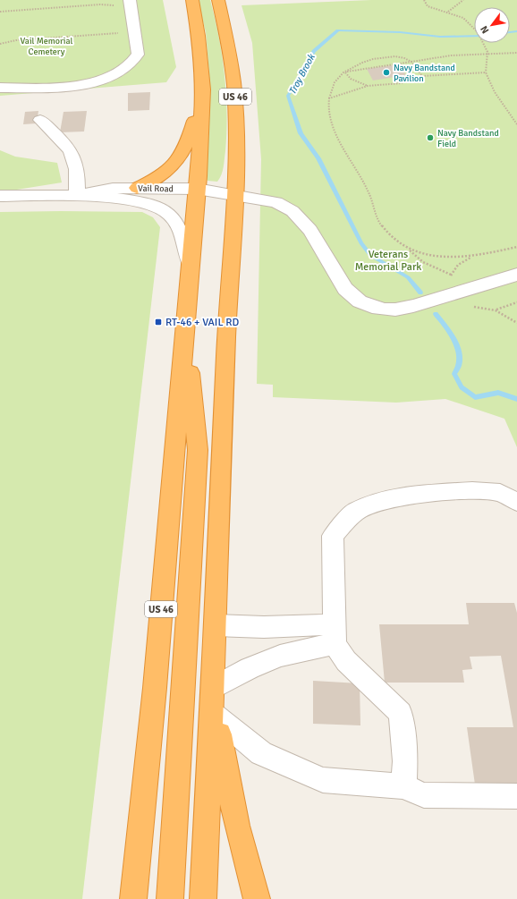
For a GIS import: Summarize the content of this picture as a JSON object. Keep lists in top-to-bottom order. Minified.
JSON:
{"streets":{"highway":["US 46"],"street":["Vail Road"]},"crossings":[["US 46","Vail Road"]],"water":["Troy Brook"],"parks":["Vail Memorial Cemetery","Veterans Memorial Park"],"places":{"other":["Navy Bandstand Pavilion","Navy Bandstand Field"],"transit":["RT-46 + VAIL RD"]},"north":"bottom left"}
